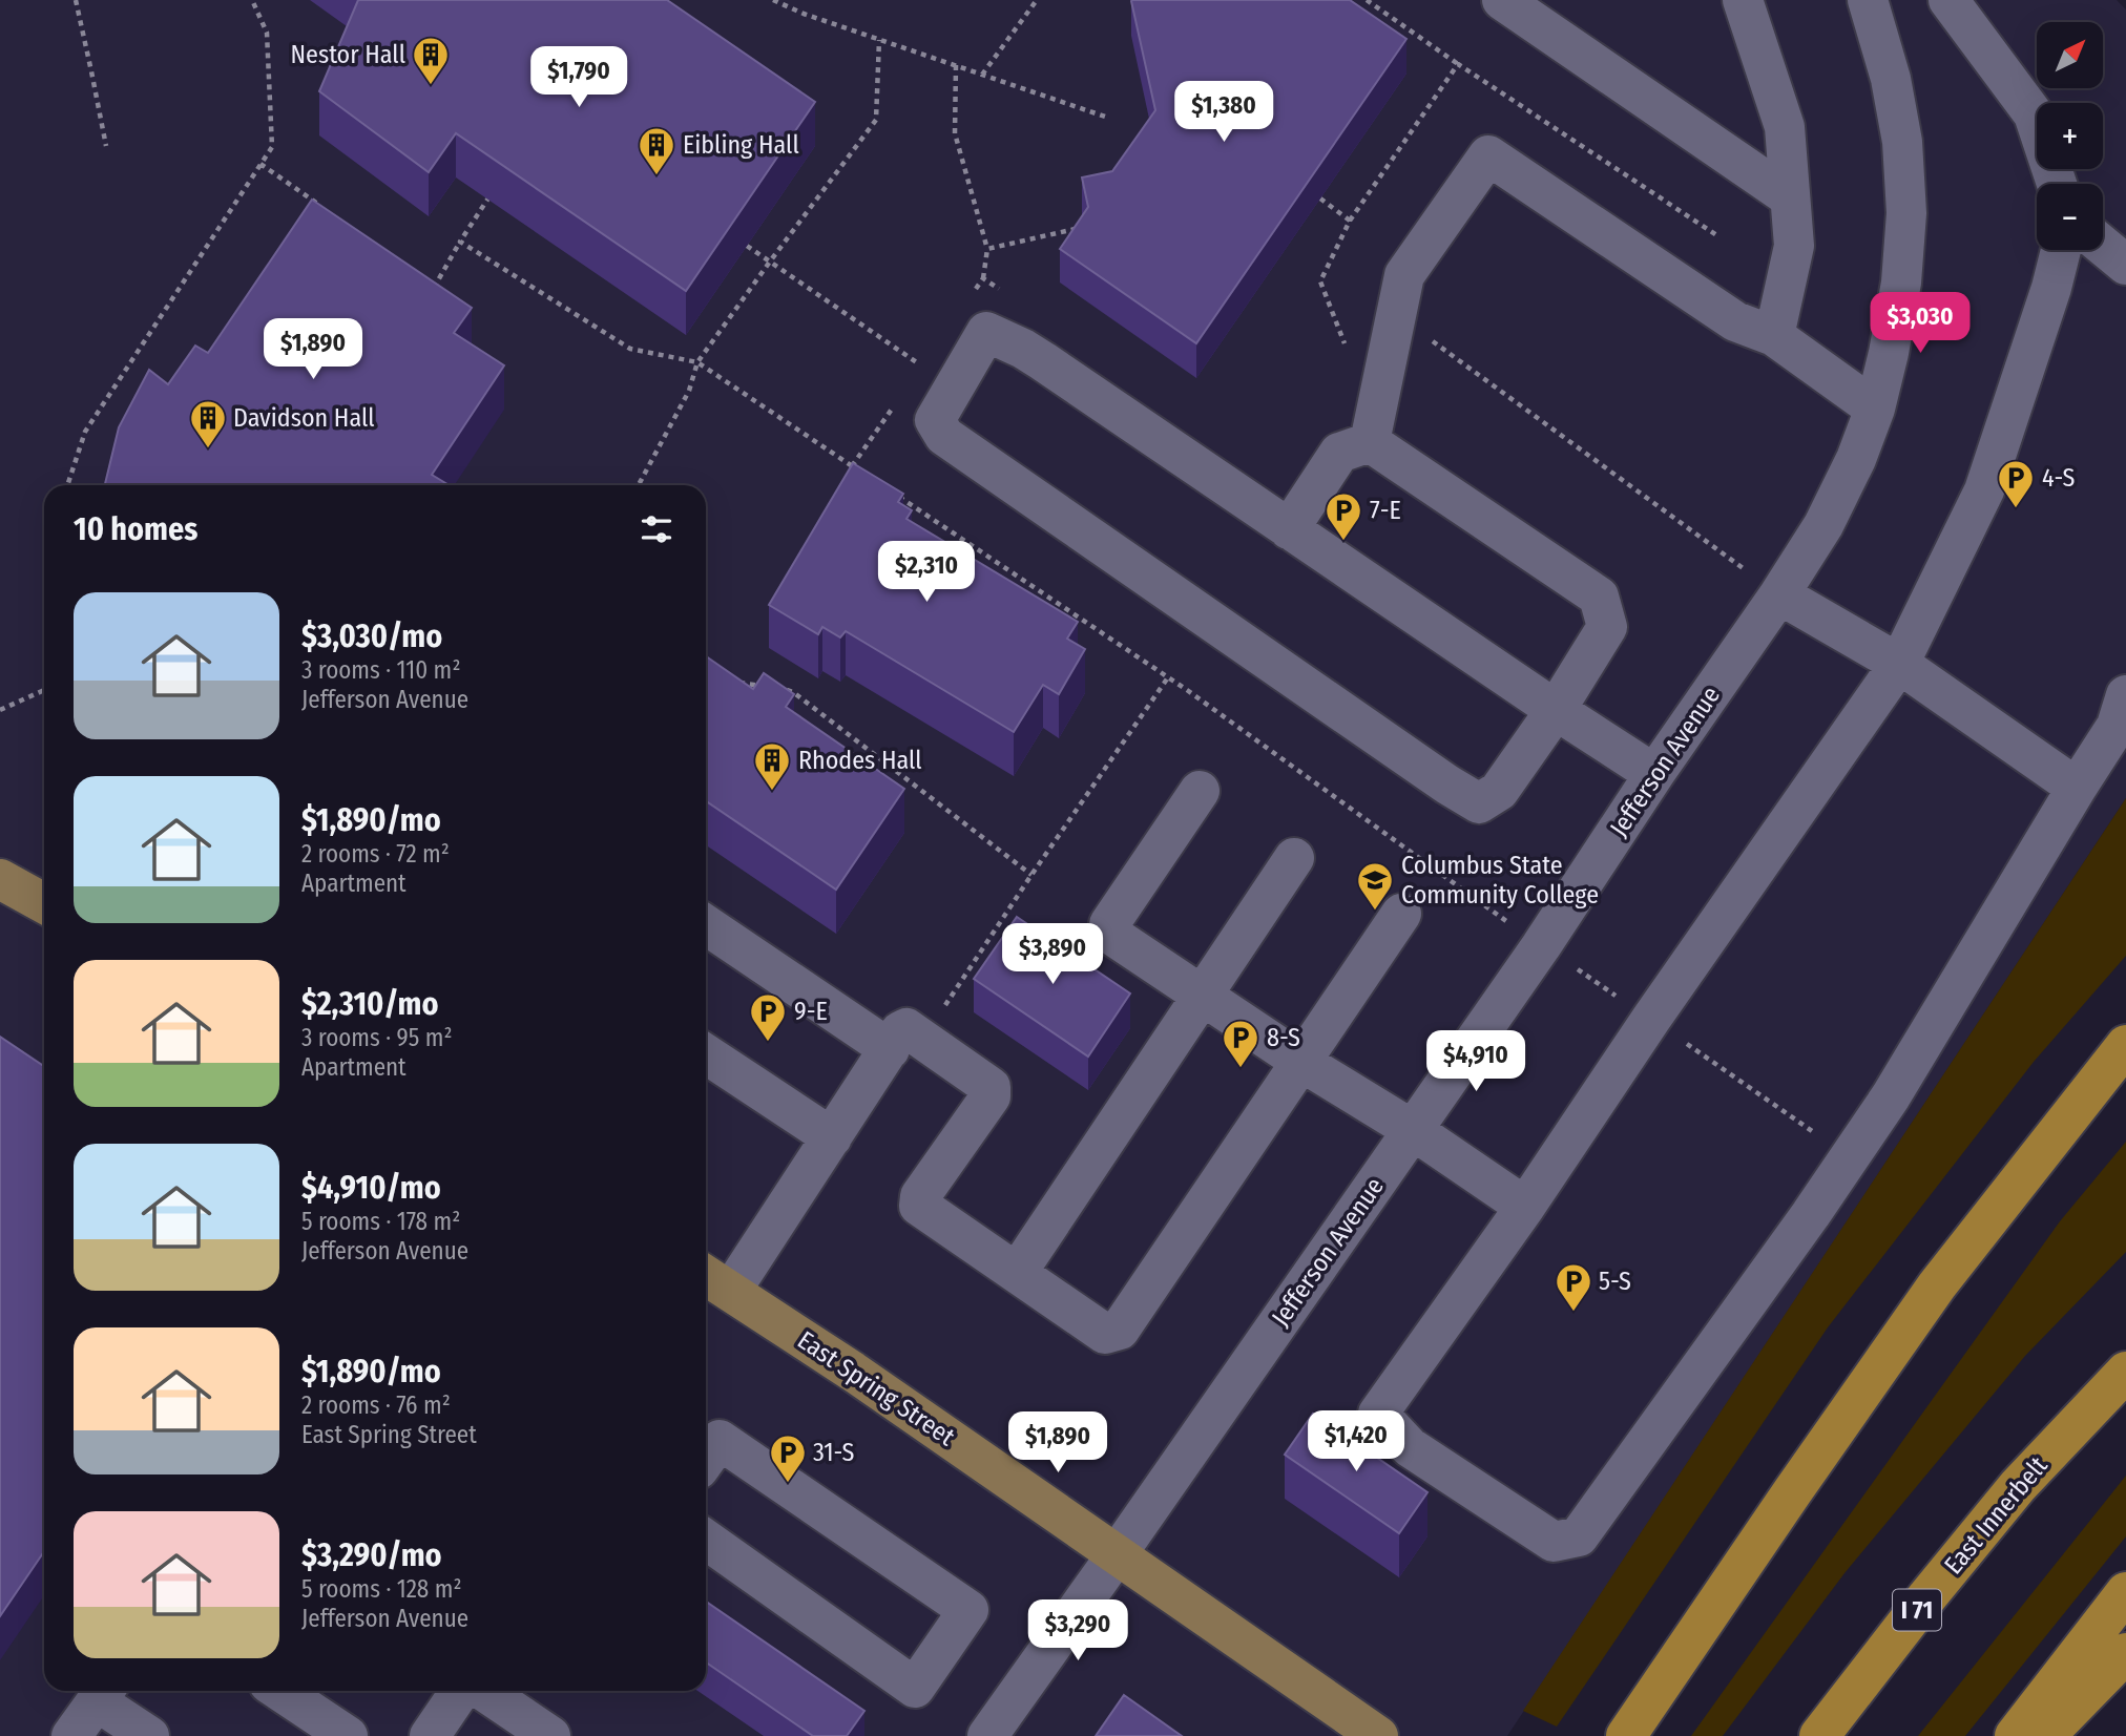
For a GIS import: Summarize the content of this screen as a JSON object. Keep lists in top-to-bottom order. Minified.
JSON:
{"streets":{"highway":["East Innerbelt","I 71"],"main road":["East Spring Street"],"street":["Jefferson Avenue"]},"crossings":[["Jefferson Avenue","East Spring Street"]],"places":{"building":["Nestor Hall","Eibling Hall","Davidson Hall","Rhodes Hall"],"parking":["4-S","7-E","9-E","8-S","5-S","31-S"],"school or university":["Columbus State Community College"]},"north":"top right","page":{"map_buttons":["+","−"],"price":["$1,790","$1,380","$3,030","$1,890","$2,310","$3,890","$4,910","$1,420","$1,890","$3,290"],"heading":"10 homes","list":[{"name":"$3,030/mo","note":"3 rooms · 110 m² · Jefferson Avenue"},{"name":"$1,890/mo","note":"2 rooms · 72 m² · Apartment"},{"name":"$2,310/mo","note":"3 rooms · 95 m² · Apartment"},{"name":"$4,910/mo","note":"5 rooms · 178 m² · Jefferson Avenue"},{"name":"$1,890/mo","note":"2 rooms · 76 m² · East Spring Street"},{"name":"$3,290/mo","note":"5 rooms · 128 m² · Jefferson Avenue"}]}}
